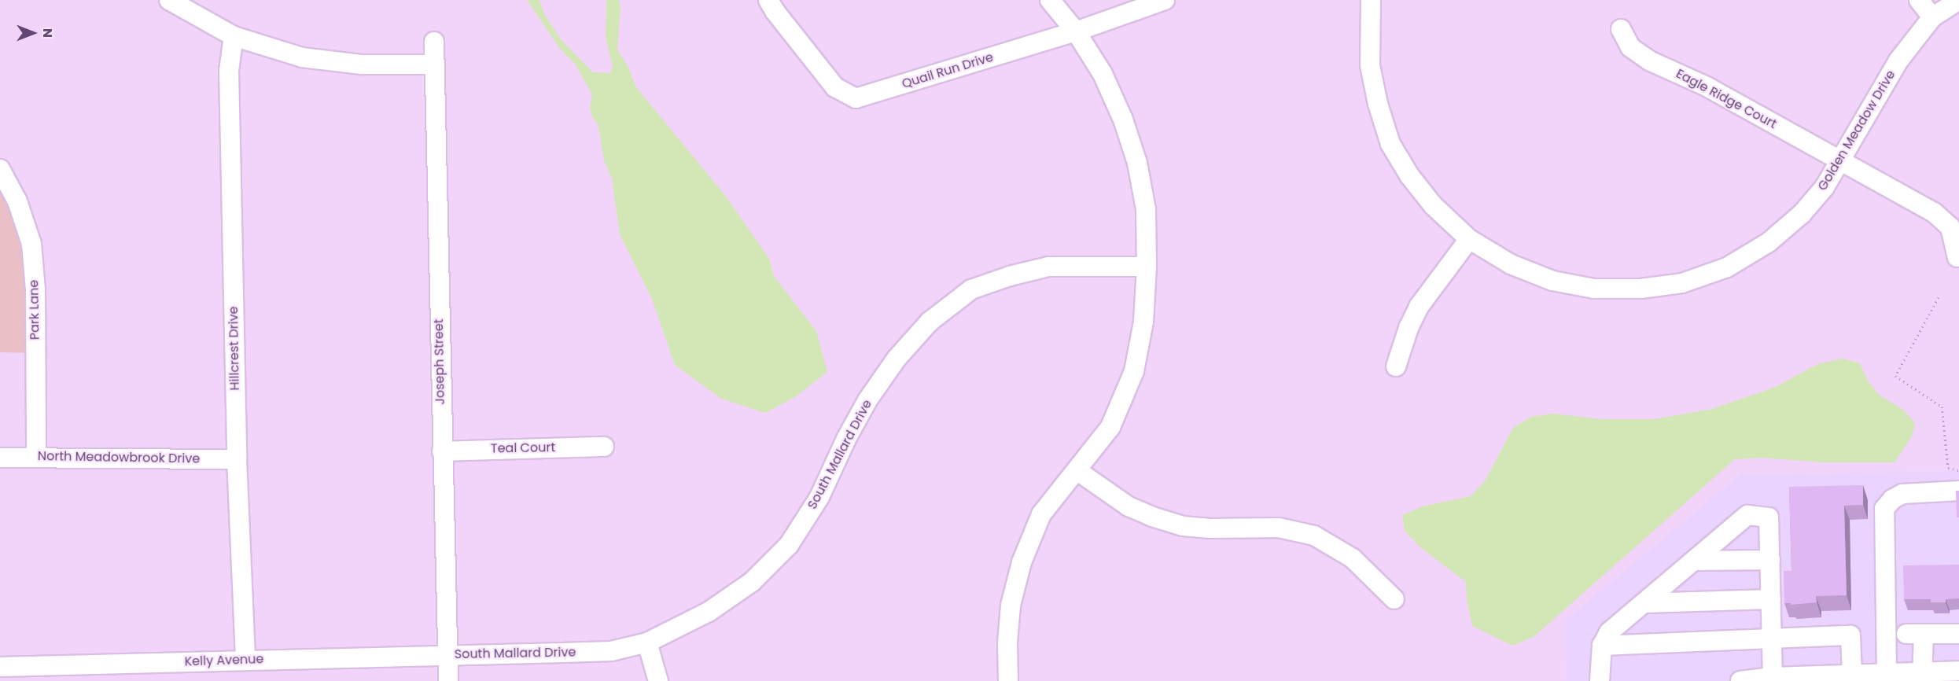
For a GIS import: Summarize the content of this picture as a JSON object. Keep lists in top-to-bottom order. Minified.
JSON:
{"streets":{"street":["Quail Run Drive","Eagle Ridge Court","Golden Meadow Drive","Park Lane","Hillcrest Drive","Joseph Street","Teal Court","South Mallard Drive","North Meadowbrook Drive","Kelly Avenue"]},"crossings":[["Eagle Ridge Court","Golden Meadow Drive"],["Park Lane","North Meadowbrook Drive"],["Hillcrest Drive","North Meadowbrook Drive"],["Hillcrest Drive","Kelly Avenue"],["Joseph Street","Teal Court"],["Joseph Street","South Mallard Drive"],["Joseph Street","Kelly Avenue"],["South Mallard Drive","Kelly Avenue"]],"north":"right"}
